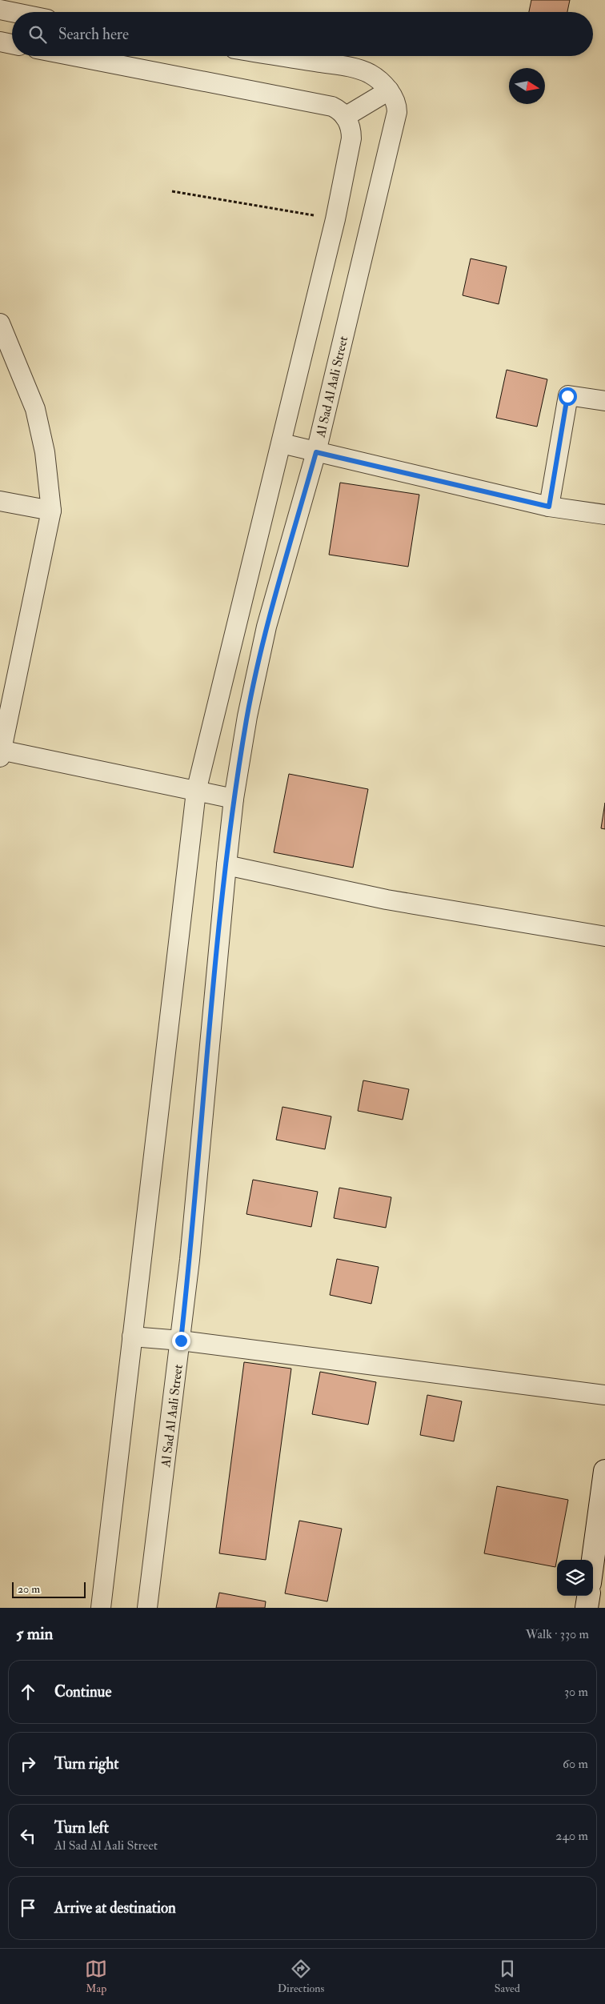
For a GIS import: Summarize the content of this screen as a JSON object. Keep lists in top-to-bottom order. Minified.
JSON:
{"streets":{"street":["Al Sad Al Aali Street"]},"scale_bar":"20 m","north":"right","page":{"search":"Search here","scale":"20 m","heading":["5 min","Walk · 330 m"],"list":[["Continue","30 m"],["Turn right","60 m"],["Turn left","Al Sad Al Aali Street","240 m"],"Arrive at destination"],"nav":["Map","Directions","Saved"]}}
